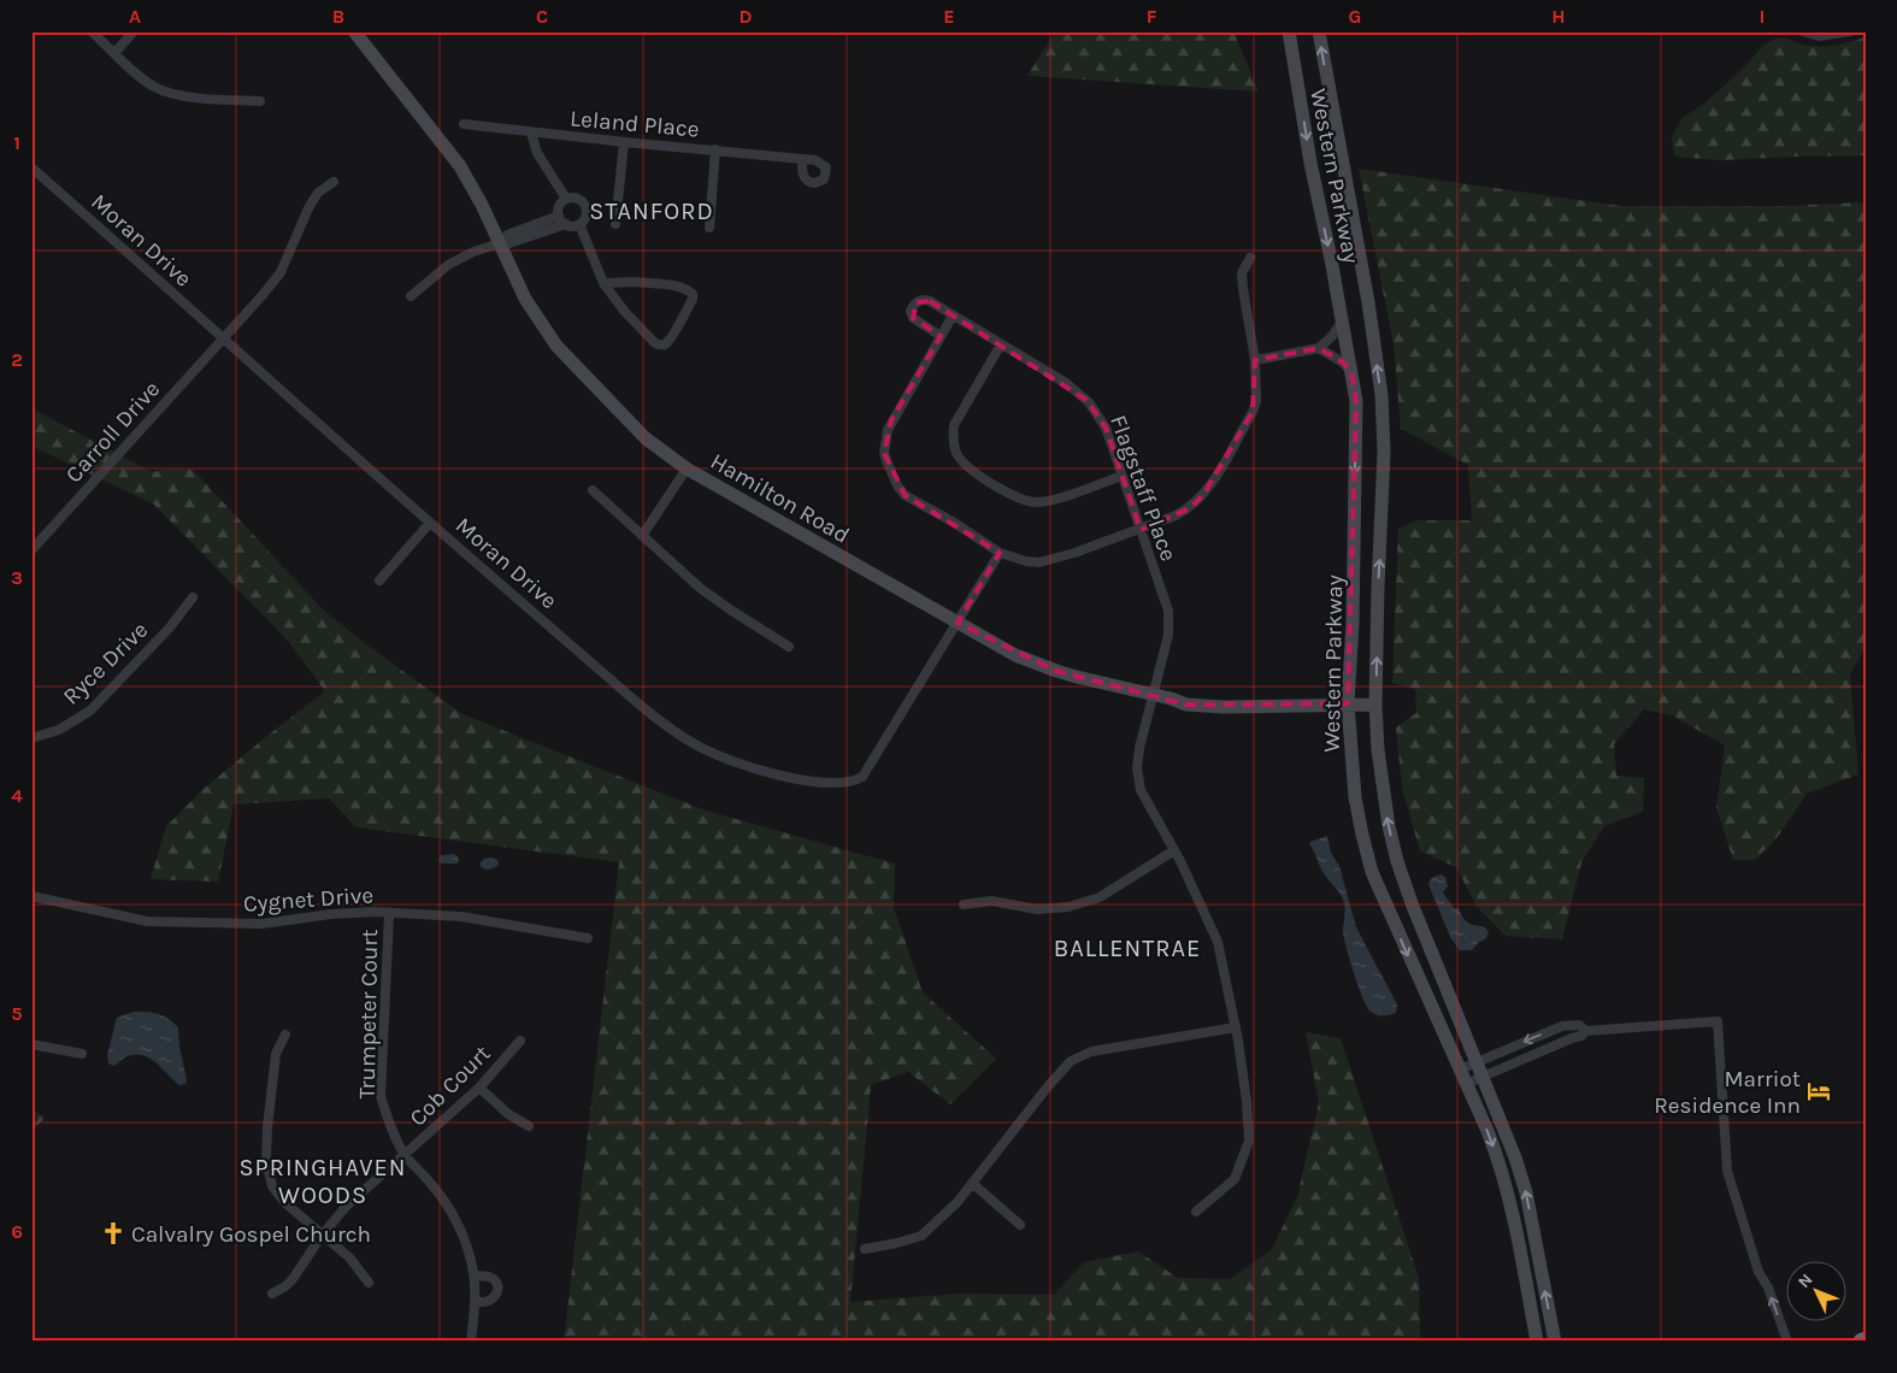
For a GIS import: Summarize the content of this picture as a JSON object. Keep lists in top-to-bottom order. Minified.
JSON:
{"streets":{"main road":["Western Parkway","Hamilton Road"],"street":["Leland Place","Moran Drive","Carroll Drive","Flagstaff Place","Ryce Drive","Cygnet Drive","Trumpeter Court","Cob Court"]},"crossings":[["Western Parkway","Hamilton Road"],["Moran Drive","Carroll Drive"],["Moran Drive","Hamilton Road"],["Flagstaff Place","Hamilton Road"],["Cygnet Drive","Trumpeter Court"],["Trumpeter Court","Cob Court"]],"districts":["STANFORD","BALLENTRAE","SPRINGHAVEN WOODS"],"places":{"hotel":["Marriot Residence Inn"],"church":["Calvalry Gospel Church"]},"north":"top left","grid":{"columns":["A","B","C","D","E","F","G","H","I"],"rows":["1","2","3","4","5","6"]}}
